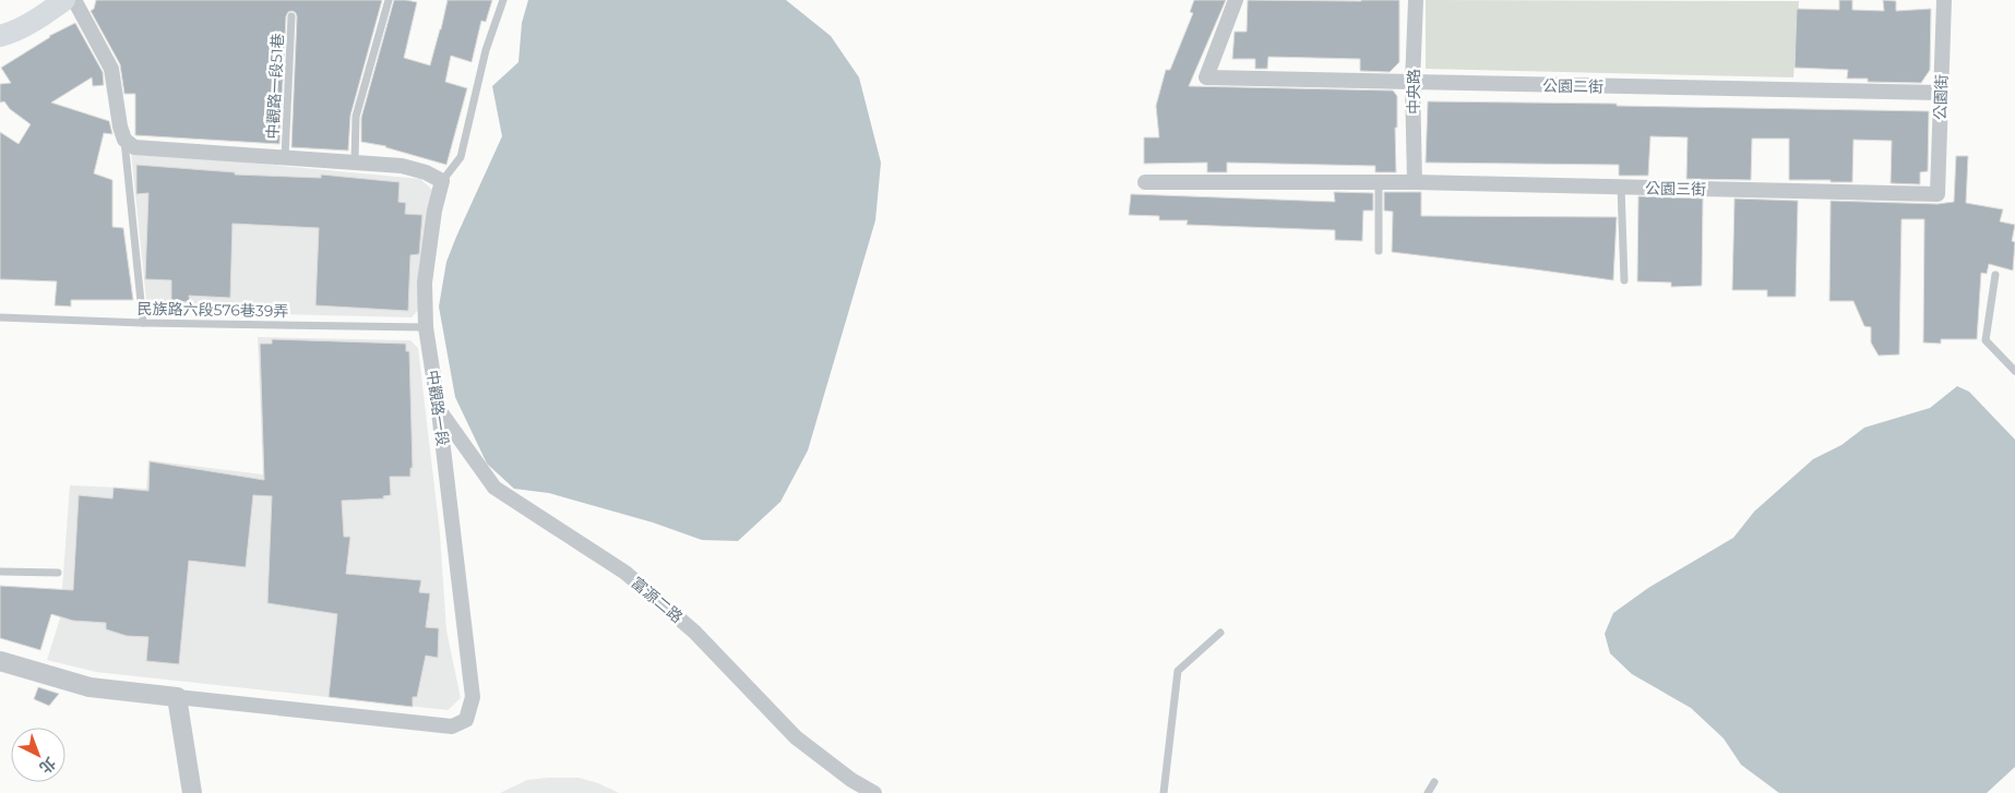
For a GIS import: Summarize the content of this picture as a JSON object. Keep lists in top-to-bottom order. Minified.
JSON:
{"streets":{"street":["公園二街","中央路","公園街","公園三街","中觀路一段","富源二路"],"lane":["中觀路一段51巷","民族路六段576巷39弄"]},"crossings":[["公園二街","中央路"],["公園二街","公園街"],["中央路","公園三街"],["公園街","公園三街"],["民族路六段576巷39弄","中觀路一段"],["中觀路一段","富源二路"]],"north":"bottom right"}
